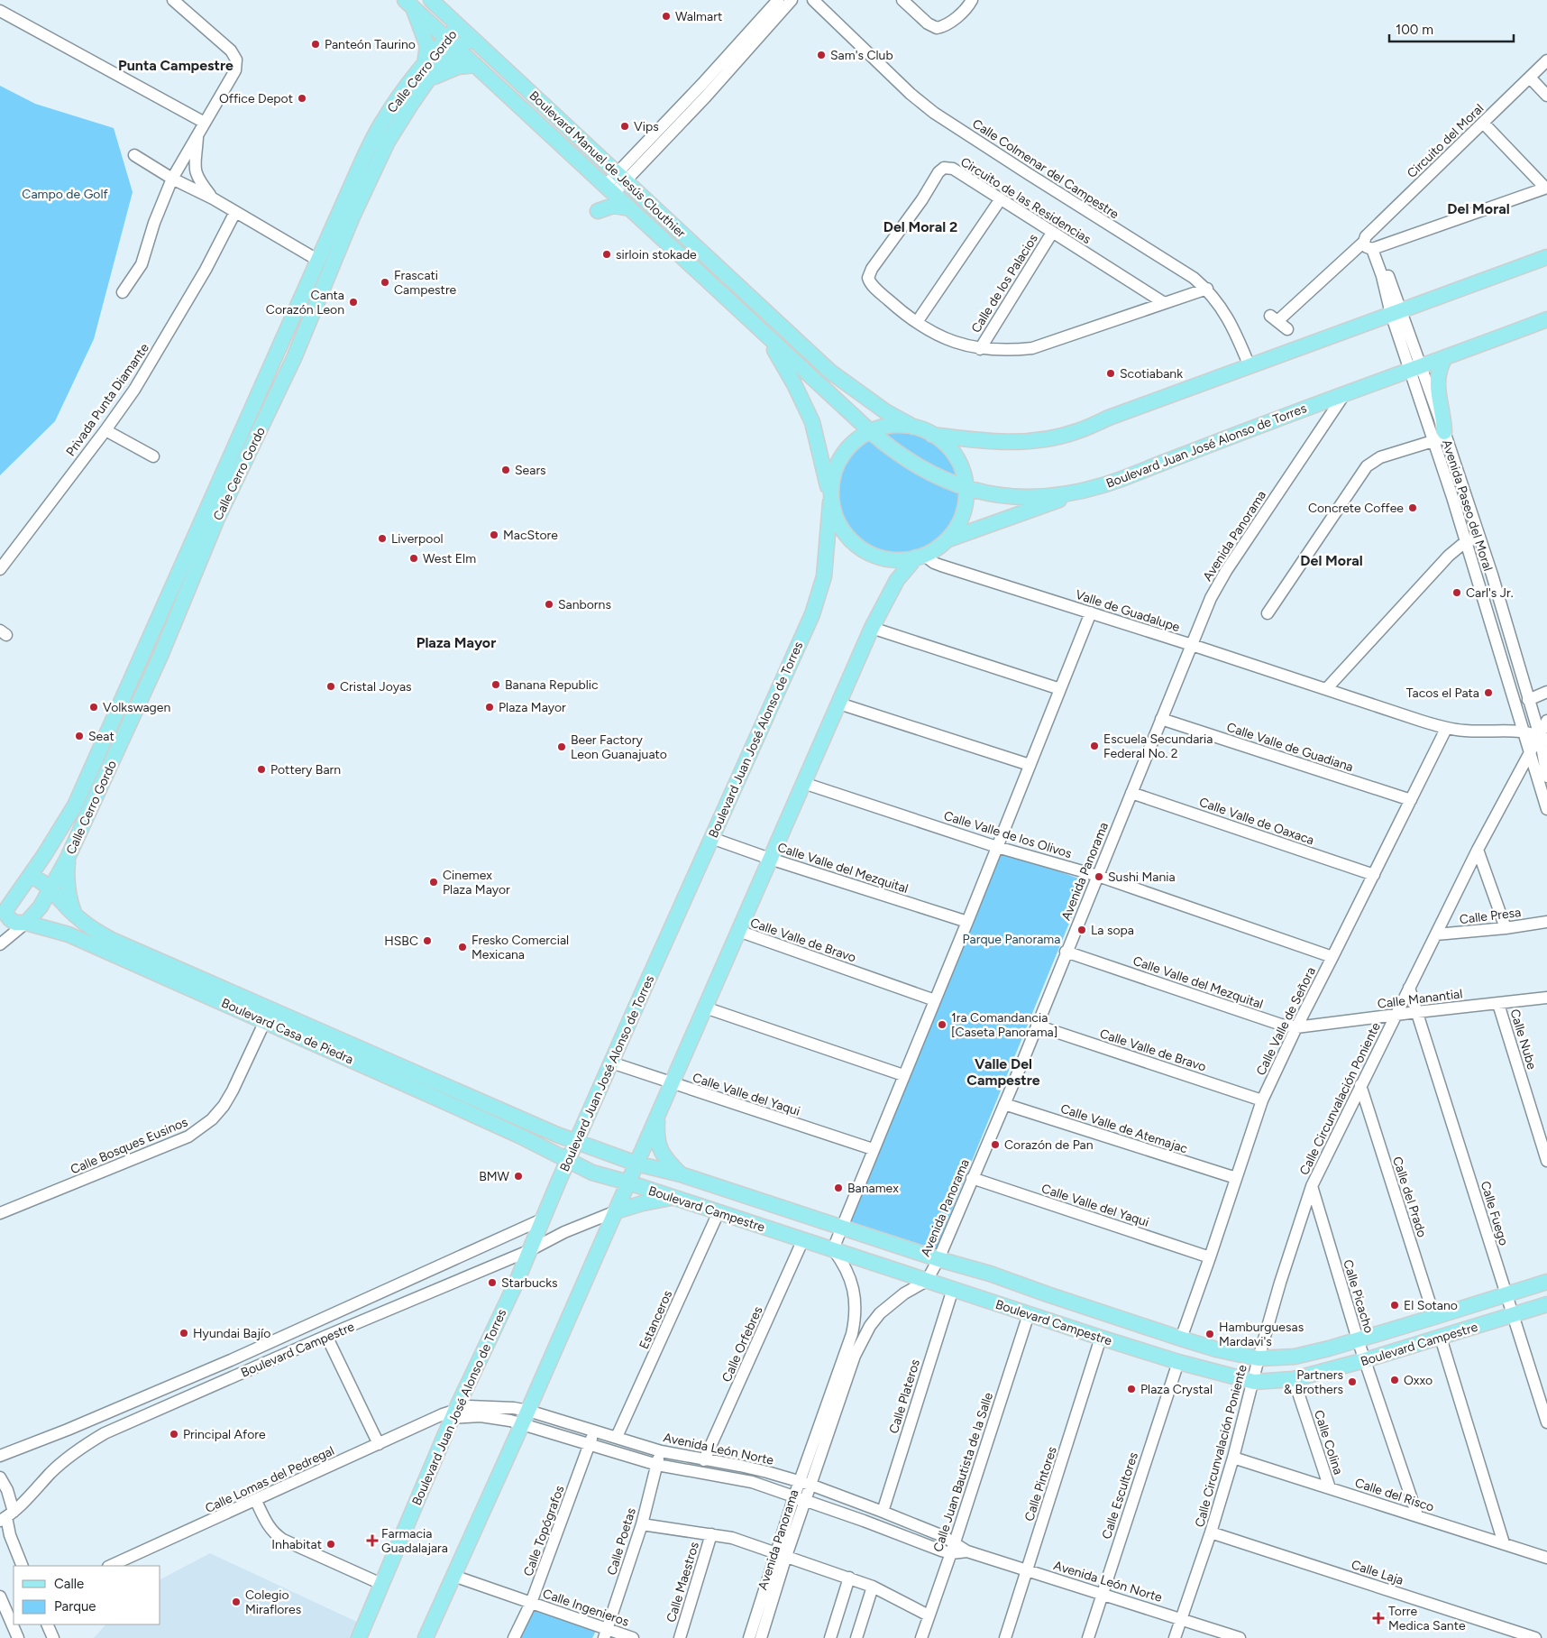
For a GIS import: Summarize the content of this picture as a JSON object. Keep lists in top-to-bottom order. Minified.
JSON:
{"streets":{"main road":["Calle Cerro Gordo","Boulevard Manuel de Jesús Clouthier","Boulevard Juan José Alonso de Torres","Boulevard Casa de Piedra","Boulevard Campestre"],"street":["Circuito del Moral","Calle Colmenar del Campestre","Circuito de las Residencias","Calle de los Palacios","Privada Punta Diamante","Avenida Paseo del Moral","Avenida Panorama","Valle de Guadalupe","Calle Valle de Guadiana","Calle Valle de Oaxaca","Calle Valle de los Olivos","Calle Valle del Mezquital","Calle Presa","Calle Valle de Bravo","Calle Manantial","Calle Valle de Señora","Calle Nube","Calle Valle del Yaqui","Calle Circunvalación Poniente","Calle Valle de Atemajac","Calle Bosques Eusinos","Calle del Prado","Calle Fuego","Calle Picacho","Estanceros","Calle Orfebres","Calle Plateros","Calle Colina","Avenida León Norte","Calle Juan Bautista de la Salle","Calle Lomas del Pedregal","Calle Pintores","Calle del Risco","Calle Escultores","Calle Topógrafos","Calle Poetas","Calle Laja","Calle Maestros","Calle Ingenieros"]},"crossings":[["Calle Cerro Gordo","Boulevard Manuel de Jesús Clouthier"],["Calle Cerro Gordo","Boulevard Casa de Piedra"],["Boulevard Manuel de Jesús Clouthier","Boulevard Juan José Alonso de Torres"],["Boulevard Manuel de Jesús Clouthier","Valle de Guadalupe"],["Calle Colmenar del Campestre","Circuito de las Residencias"],["Circuito de las Residencias","Calle de los Palacios"],["Boulevard Juan José Alonso de Torres","Avenida Paseo del Moral"],["Boulevard Juan José Alonso de Torres","Avenida Panorama"],["Boulevard Juan José Alonso de Torres","Valle de Guadalupe"],["Boulevard Juan José Alonso de Torres","Calle Valle del Mezquital"],["Boulevard Juan José Alonso de Torres","Boulevard Casa de Piedra"],["Boulevard Juan José Alonso de Torres","Calle Valle del Yaqui"],["Boulevard Juan José Alonso de Torres","Boulevard Campestre"],["Boulevard Juan José Alonso de Torres","Avenida León Norte"],["Boulevard Juan José Alonso de Torres","Calle Lomas del Pedregal"],["Avenida Paseo del Moral","Valle de Guadalupe"],["Avenida Paseo del Moral","Calle Circunvalación Poniente"],["Avenida Panorama","Valle de Guadalupe"],["Avenida Panorama","Calle Valle de Guadiana"],["Avenida Panorama","Calle Valle de Oaxaca"],["Avenida Panorama","Calle Valle de los Olivos"],["Avenida Panorama","Calle Valle del Mezquital"],["Avenida Panorama","Calle Valle de Bravo"],["Avenida Panorama","Calle Valle del Yaqui"],["Avenida Panorama","Calle Valle de Atemajac"],["Avenida Panorama","Boulevard Campestre"],["Avenida Panorama","Avenida León Norte"],["Valle de Guadalupe","Calle Valle de Señora"],["Valle de Guadalupe","Calle Circunvalación Poniente"],["Calle Valle de Guadiana","Calle Valle de Señora"],["Calle Valle de Oaxaca","Calle Valle de Señora"],["Calle Valle de los Olivos","Calle Valle de Señora"],["Calle Valle del Mezquital","Calle Manantial"],["Calle Valle del Mezquital","Calle Valle de Señora"],["Calle Presa","Calle Circunvalación Poniente"],["Calle Valle de Bravo","Calle Valle de Señora"],["Calle Manantial","Calle Valle de Señora"],["Calle Manantial","Calle Nube"],["Calle Manantial","Calle Circunvalación Poniente"],["Calle Manantial","Calle Fuego"],["Calle Valle de Señora","Calle Valle del Yaqui"],["Calle Valle de Señora","Calle Valle de Atemajac"],["Calle Valle de Señora","Boulevard Campestre"],["Boulevard Casa de Piedra","Calle Bosques Eusinos"],["Boulevard Casa de Piedra","Boulevard Campestre"],["Calle Circunvalación Poniente","Calle del Prado"],["Calle Circunvalación Poniente","Boulevard Campestre"],["Calle Circunvalación Poniente","Calle Picacho"],["Calle Circunvalación Poniente","Avenida León Norte"],["Calle Circunvalación Poniente","Calle del Risco"],["Calle Circunvalación Poniente","Calle Laja"],["Calle del Prado","Boulevard Campestre"],["Boulevard Campestre","Calle Fuego"],["Boulevard Campestre","Calle Picacho"],["Boulevard Campestre","Estanceros"],["Boulevard Campestre","Calle Orfebres"],["Boulevard Campestre","Calle Plateros"],["Boulevard Campestre","Calle Colina"],["Boulevard Campestre","Calle Juan Bautista de la Salle"],["Boulevard Campestre","Calle Pintores"],["Boulevard Campestre","Calle Escultores"],["Calle Picacho","Calle del Risco"],["Estanceros","Avenida León Norte"],["Calle Orfebres","Avenida León Norte"],["Calle Plateros","Avenida León Norte"],["Calle Colina","Calle del Risco"],["Avenida León Norte","Calle Juan Bautista de la Salle"],["Avenida León Norte","Calle Lomas del Pedregal"],["Avenida León Norte","Calle Pintores"],["Avenida León Norte","Calle Escultores"],["Avenida León Norte","Calle Topógrafos"],["Avenida León Norte","Calle Poetas"],["Calle Topógrafos","Calle Ingenieros"],["Calle Poetas","Calle Ingenieros"]],"districts":["Punta Campestre","Del Moral","Del Moral 2","Del Moral","Plaza Mayor","Valle Del Campestre"],"parks":["Campo de Golf","Parque Panorama"],"places":{"other":["Walmart","Panteón Taurino","Sam's Club","Office Depot","Vips","sirloin stokade","Frascati Campestre","Canta Corazón Leon","Scotiabank","Sears","Concrete Coffee","MacStore","Liverpool","West Elm","Carl's Jr.","Sanborns","Banana Republic","Cristal Joyas","Tacos el Pata","Volkswagen","Plaza Mayor","Seat","Escuela Secundaria Federal No. 2","Beer Factory Leon Guanajuato","Pottery Barn","Sushi Mania","Cinemex Plaza Mayor","La sopa","HSBC","Fresko Comercial Mexicana","1ra Comandancia [Caseta Panorama]","Corazón de Pan","BMW","Banamex","Starbucks","El Sotano","Hyundai Bajío","Hamburguesas Mardavi's","Oxxo","Partners & Brothers","Plaza Crystal","Principal Afore","Inhabitat","Colegio Miraflores"],"health":["Farmacia Guadalajara","Torre Medica Sante"]},"legend":["Calle","Parque"],"scale_bar":"100 m"}
